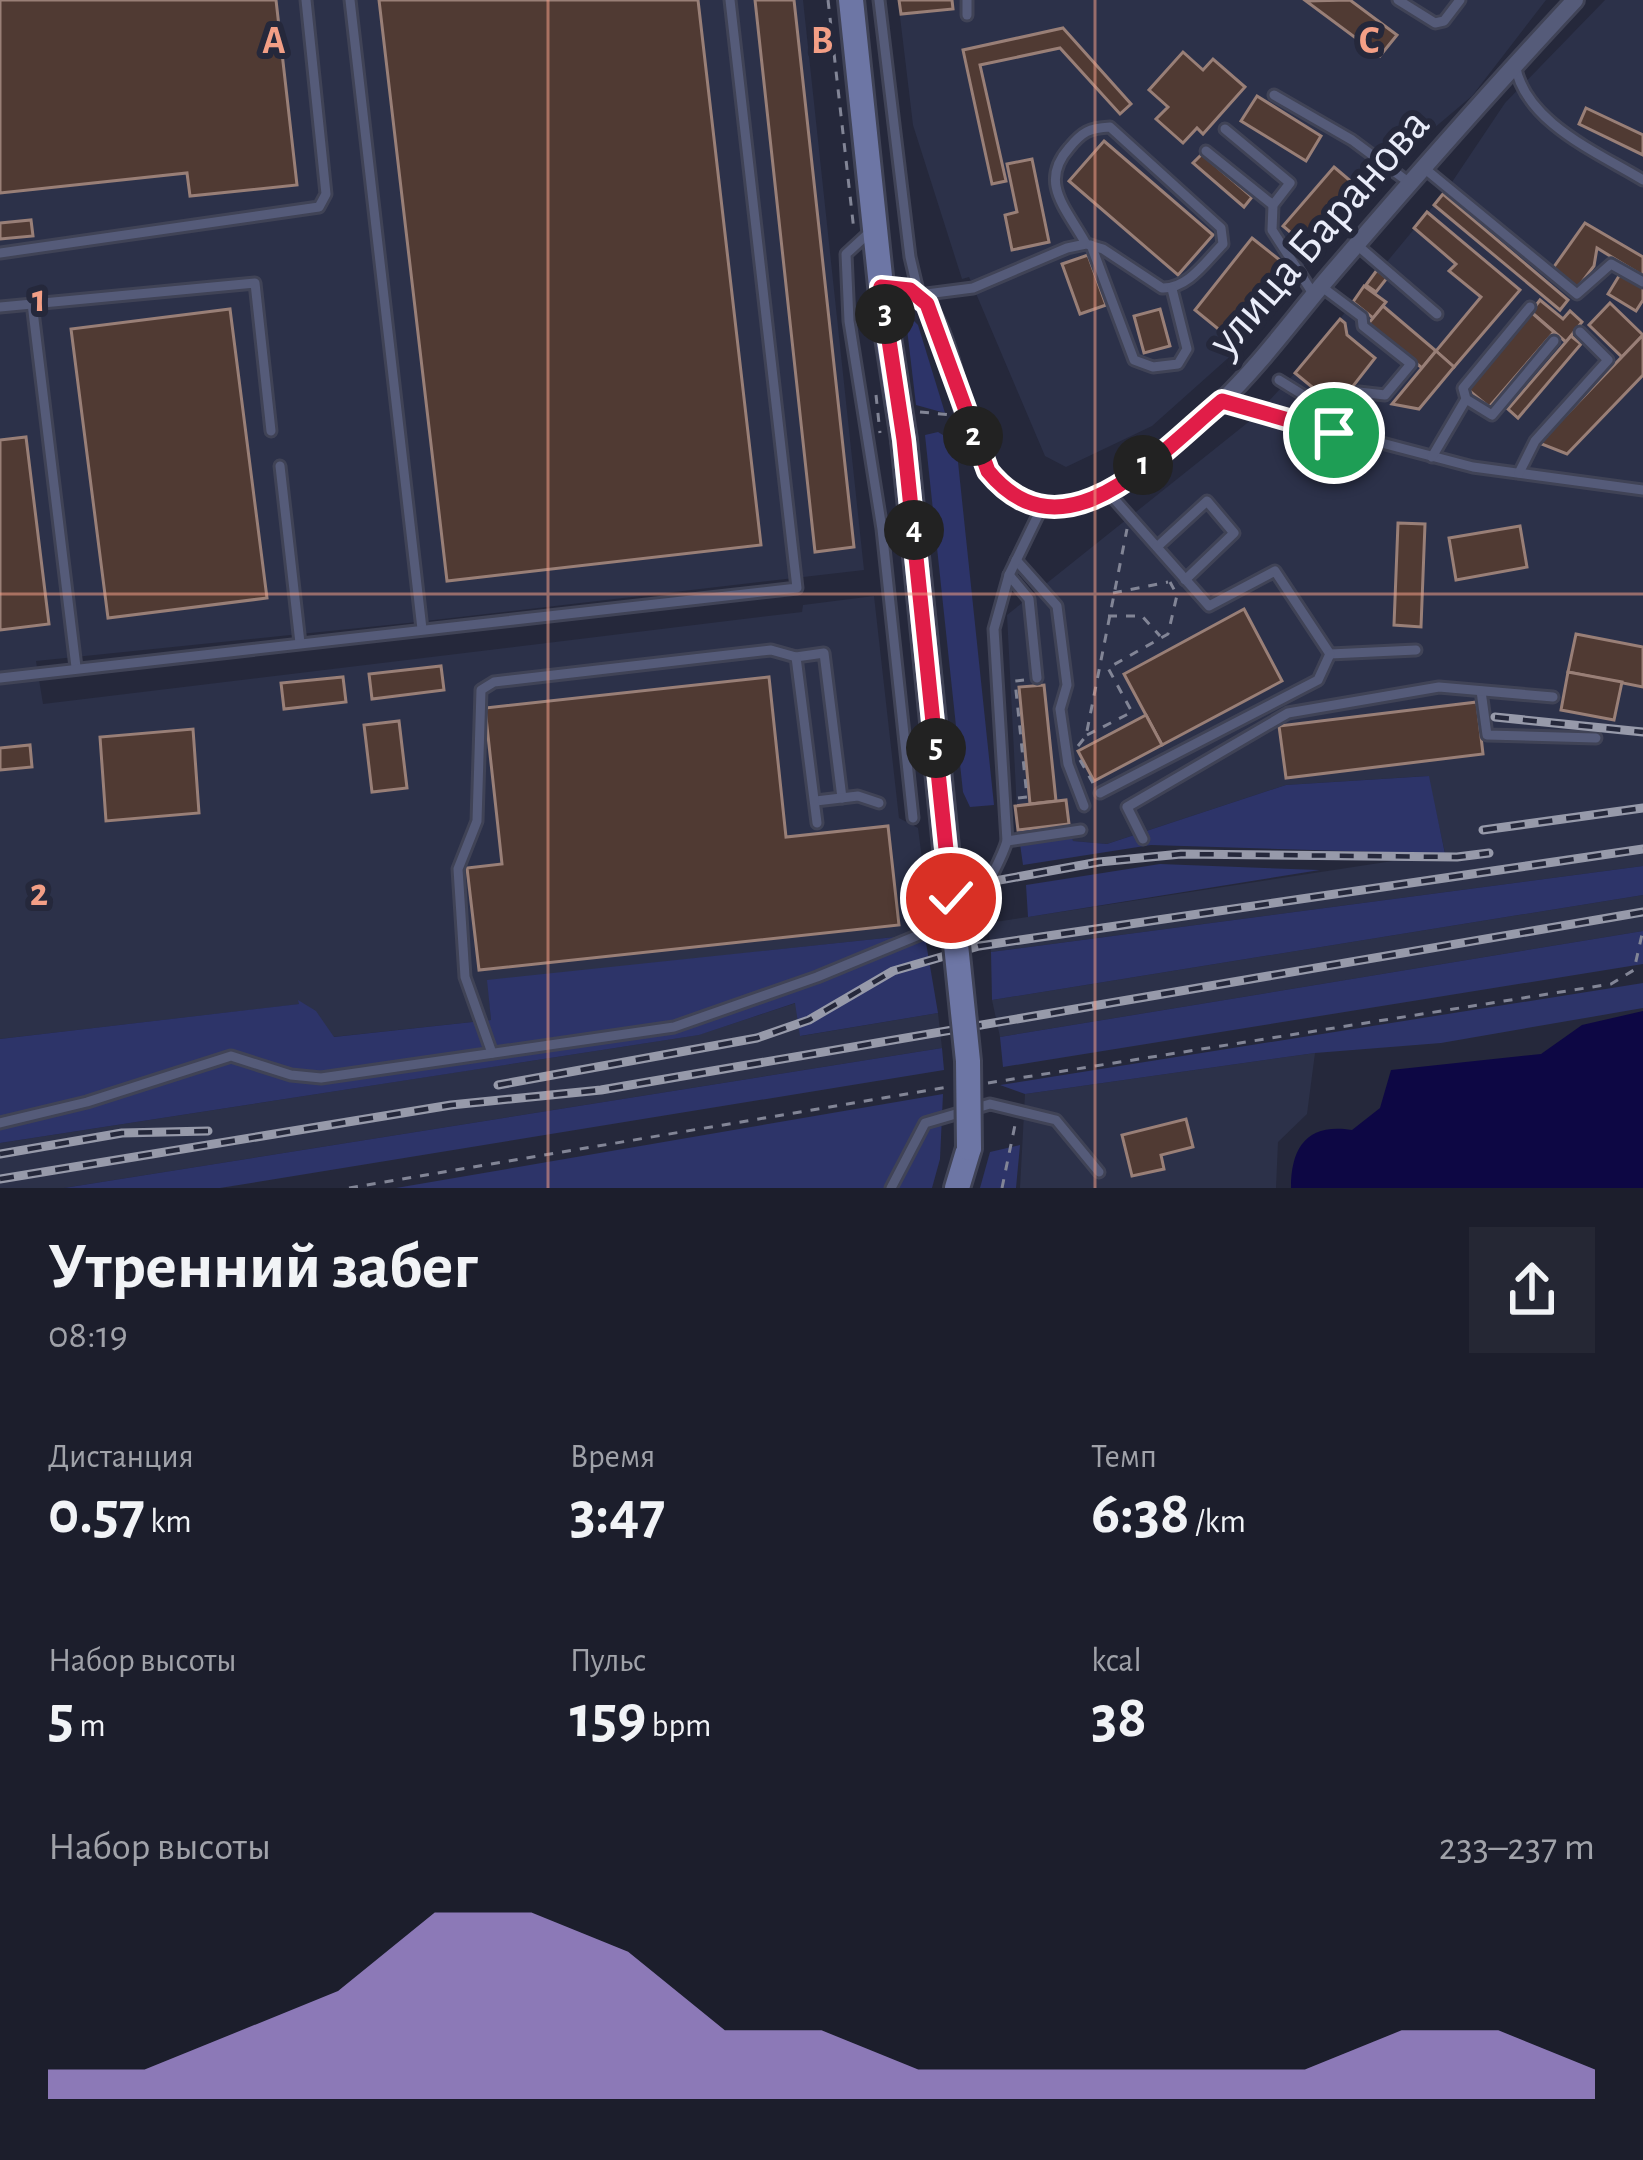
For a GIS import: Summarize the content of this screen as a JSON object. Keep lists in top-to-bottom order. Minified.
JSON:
{"streets":{"street":["улица Баранова"]},"page":{"pins":["3","2","1","4","5"],"heading":["Утренний забег","08:19"],"stats":[["Дистанция","0.57 km"],["Время","3:47"],["Темп","6:38 /km"],["Набор высоты","5 m"],["Пульс","159 bpm"],["kcal","38"]],"chart":["Набор высоты","233–237 m"]},"grid":{"columns":["A","B","C"],"rows":["1","2"]}}
